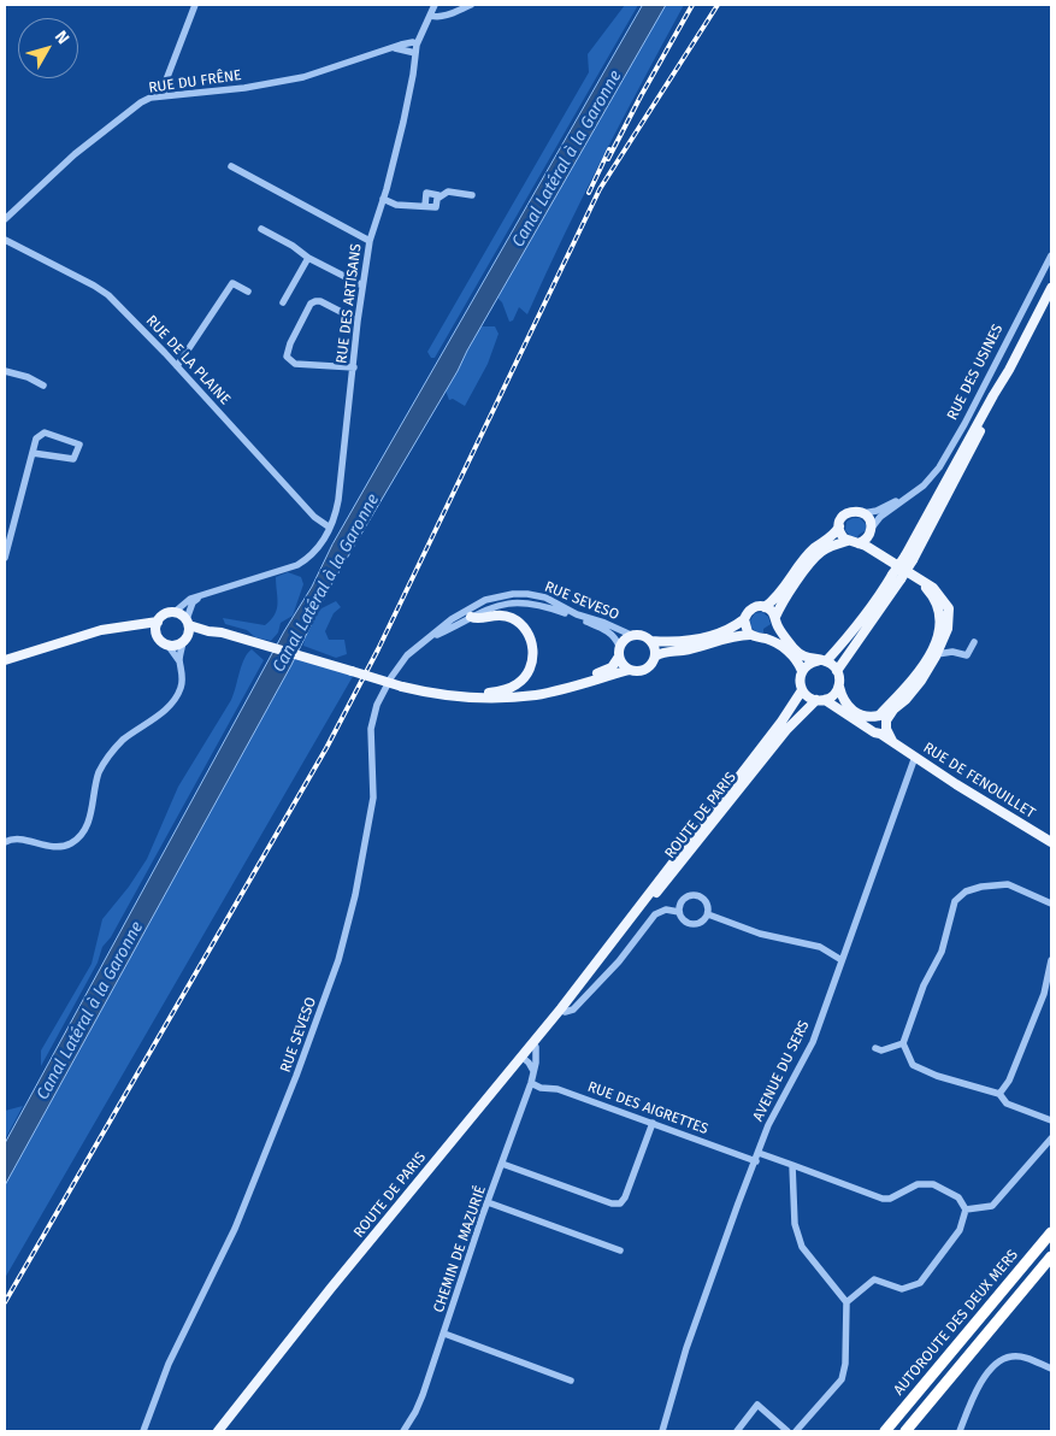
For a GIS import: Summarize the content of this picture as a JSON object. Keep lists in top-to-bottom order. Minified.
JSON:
{"streets":{"highway":["AUTOROUTE DES DEUX MERS"],"main road":["RUE DE FENOUILLET","ROUTE DE PARIS"],"street":["RUE DU FRÊNE","RUE DES ARTISANS","RUE DE LA PLAINE","RUE DES USINES","RUE SEVESO","AVENUE DU SERS","RUE DES AIGRETTES","CHEMIN DE MAZURIÉ"]},"crossings":[["RUE DU FRÊNE","RUE DES ARTISANS"],["RUE DES ARTISANS","RUE DE LA PLAINE"],["RUE DE FENOUILLET","AVENUE DU SERS"],["ROUTE DE PARIS","CHEMIN DE MAZURIÉ"],["AVENUE DU SERS","RUE DES AIGRETTES"],["RUE DES AIGRETTES","CHEMIN DE MAZURIÉ"]],"water":["Canal Latéral à la Garonne"],"north":"top right"}
